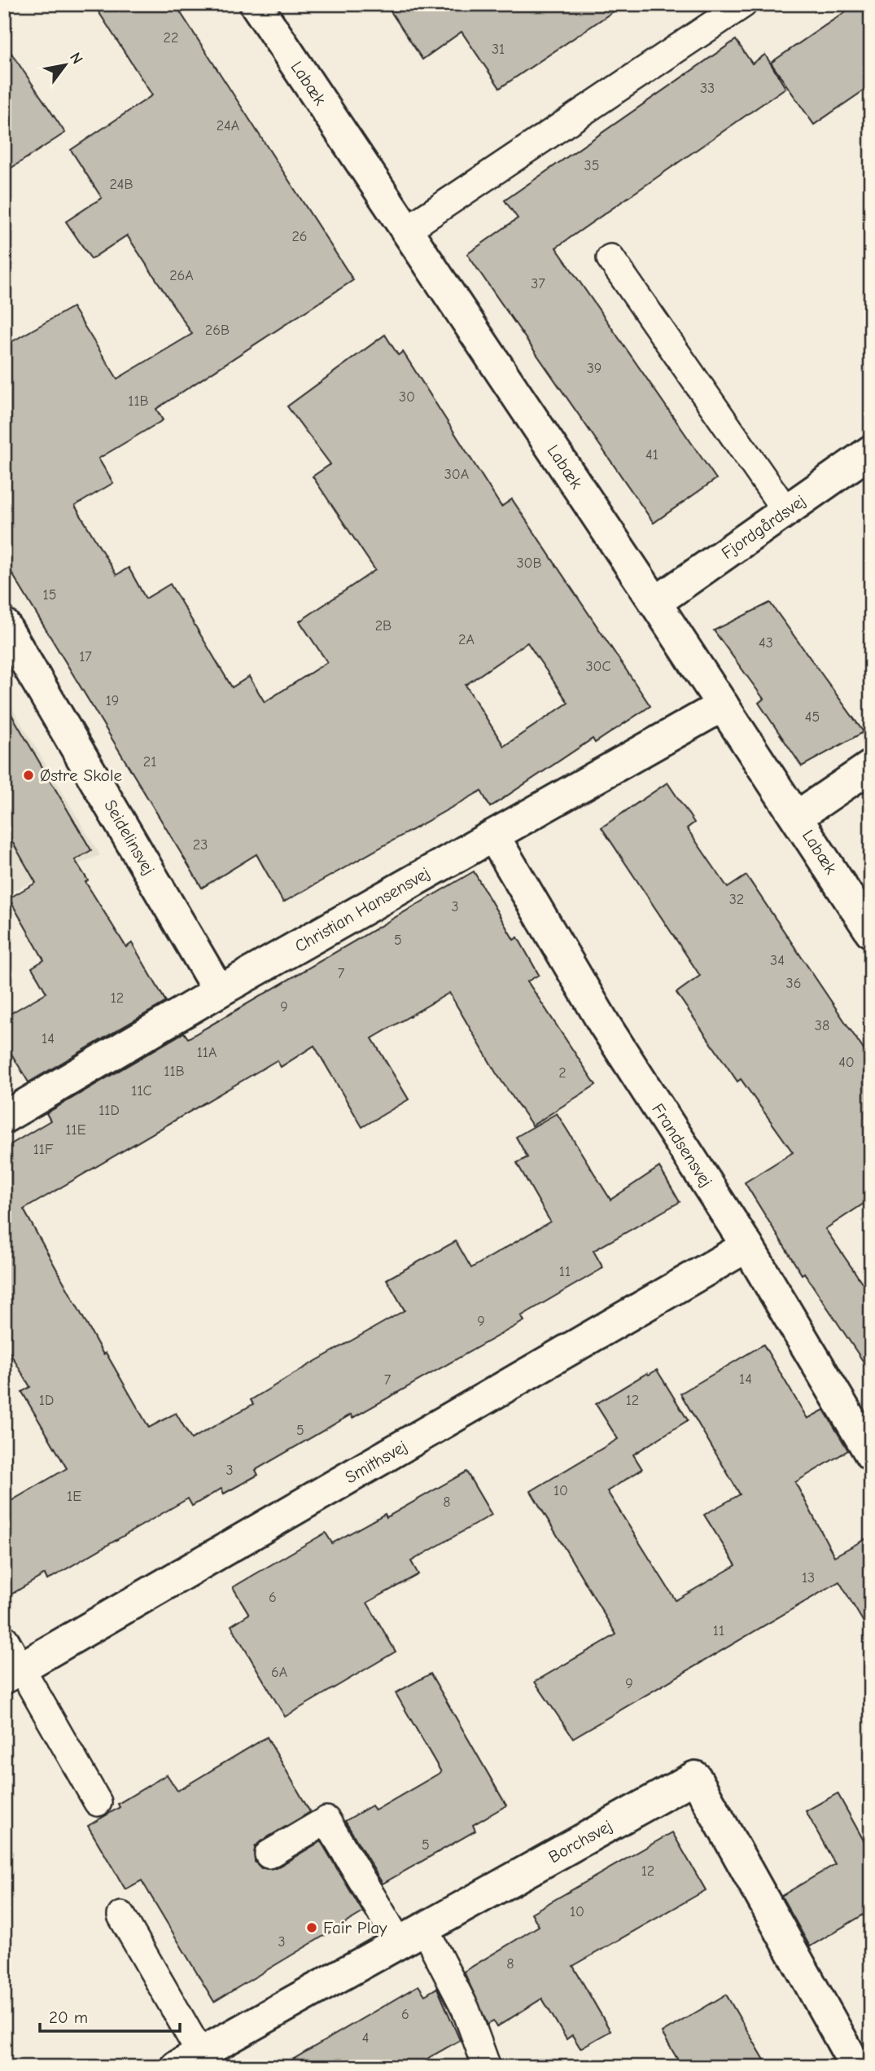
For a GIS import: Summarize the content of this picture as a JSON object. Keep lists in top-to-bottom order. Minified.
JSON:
{"streets":{"street":["Labæk","Fjordgårdsvej","Seidelinsvej","Christian Hansensvej","Frandsensvej","Smithsvej","Borchsvej"]},"crossings":[["Labæk","Fjordgårdsvej"],["Labæk","Christian Hansensvej"],["Seidelinsvej","Christian Hansensvej"],["Christian Hansensvej","Frandsensvej"],["Frandsensvej","Smithsvej"]],"places":["Østre Skole","Fair Play"],"house_numbers":["22","31","33","24A","35","24B","26","26A","37","26B","39","30","11B","41","30A","30B","15","2B","2A","43","17","30C","19","45","21","23","32","3","5","34","7","36","12","9","38","14","11A","40","11B","2","11C","11D","11E","11F","11","9","14","7","1D","12","5","3","10","1E","8","13","6","11","6A","9","5","12","10","3","8","6","4"],"scale_bar":"20 m","north":"top right"}
